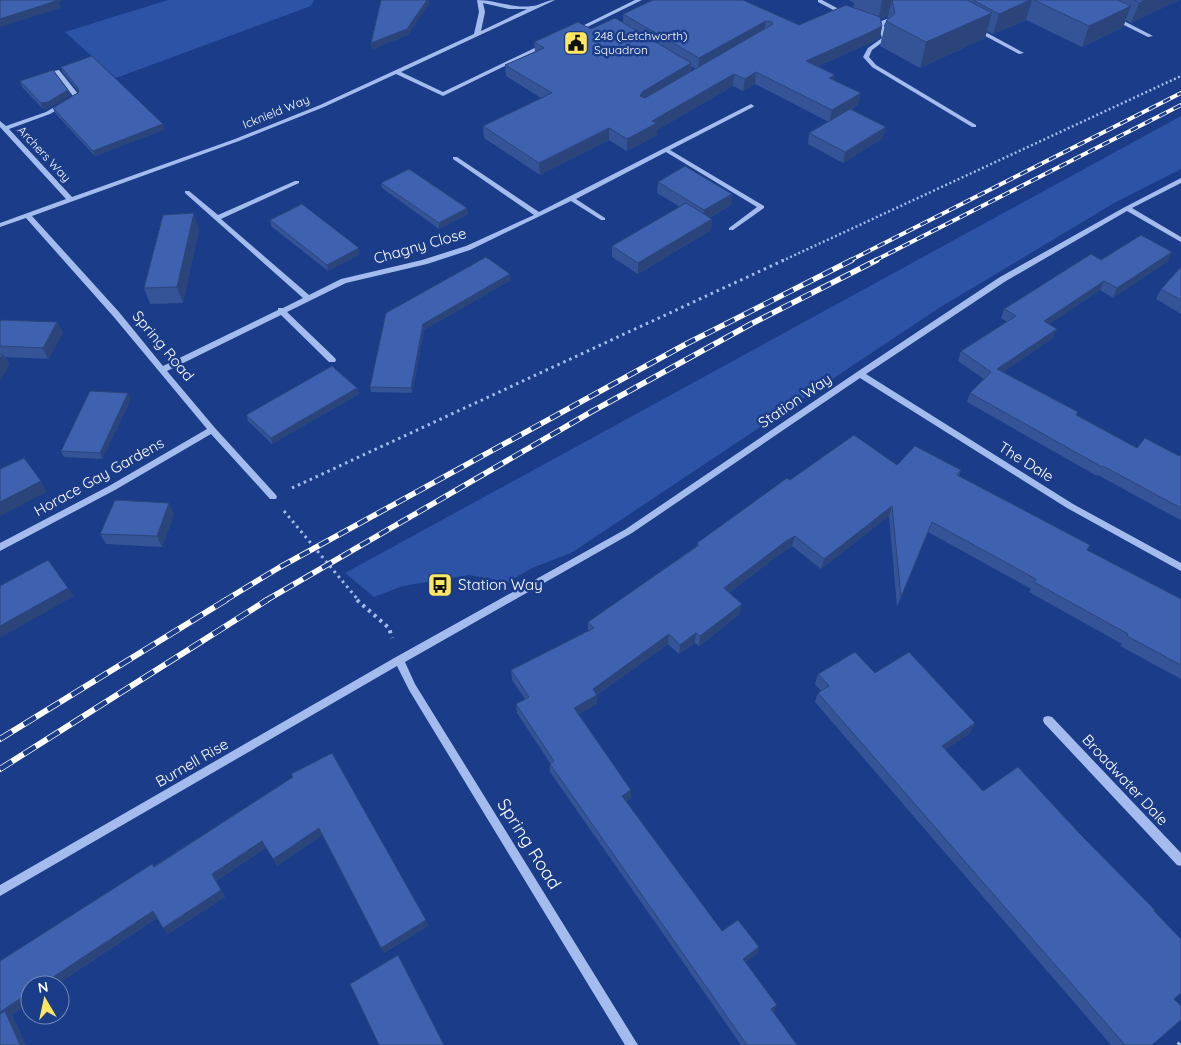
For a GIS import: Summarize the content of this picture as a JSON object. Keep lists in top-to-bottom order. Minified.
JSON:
{"streets":{"street":["Icknield Way","Archers Way","Chagny Close","Spring Road","Station Way","The Dale","Horace Gay Gardens","Burnell Rise","Broadwater Dale"]},"crossings":[["Icknield Way","Archers Way"],["Icknield Way","Spring Road"],["Chagny Close","Spring Road"],["Spring Road","Station Way"],["Spring Road","Horace Gay Gardens"],["Spring Road","Burnell Rise"],["Station Way","The Dale"],["Station Way","Burnell Rise"]],"places":{"public building":["248 (Letchworth) Squadron"],"bus stop":["Station Way"]},"north":"top"}
